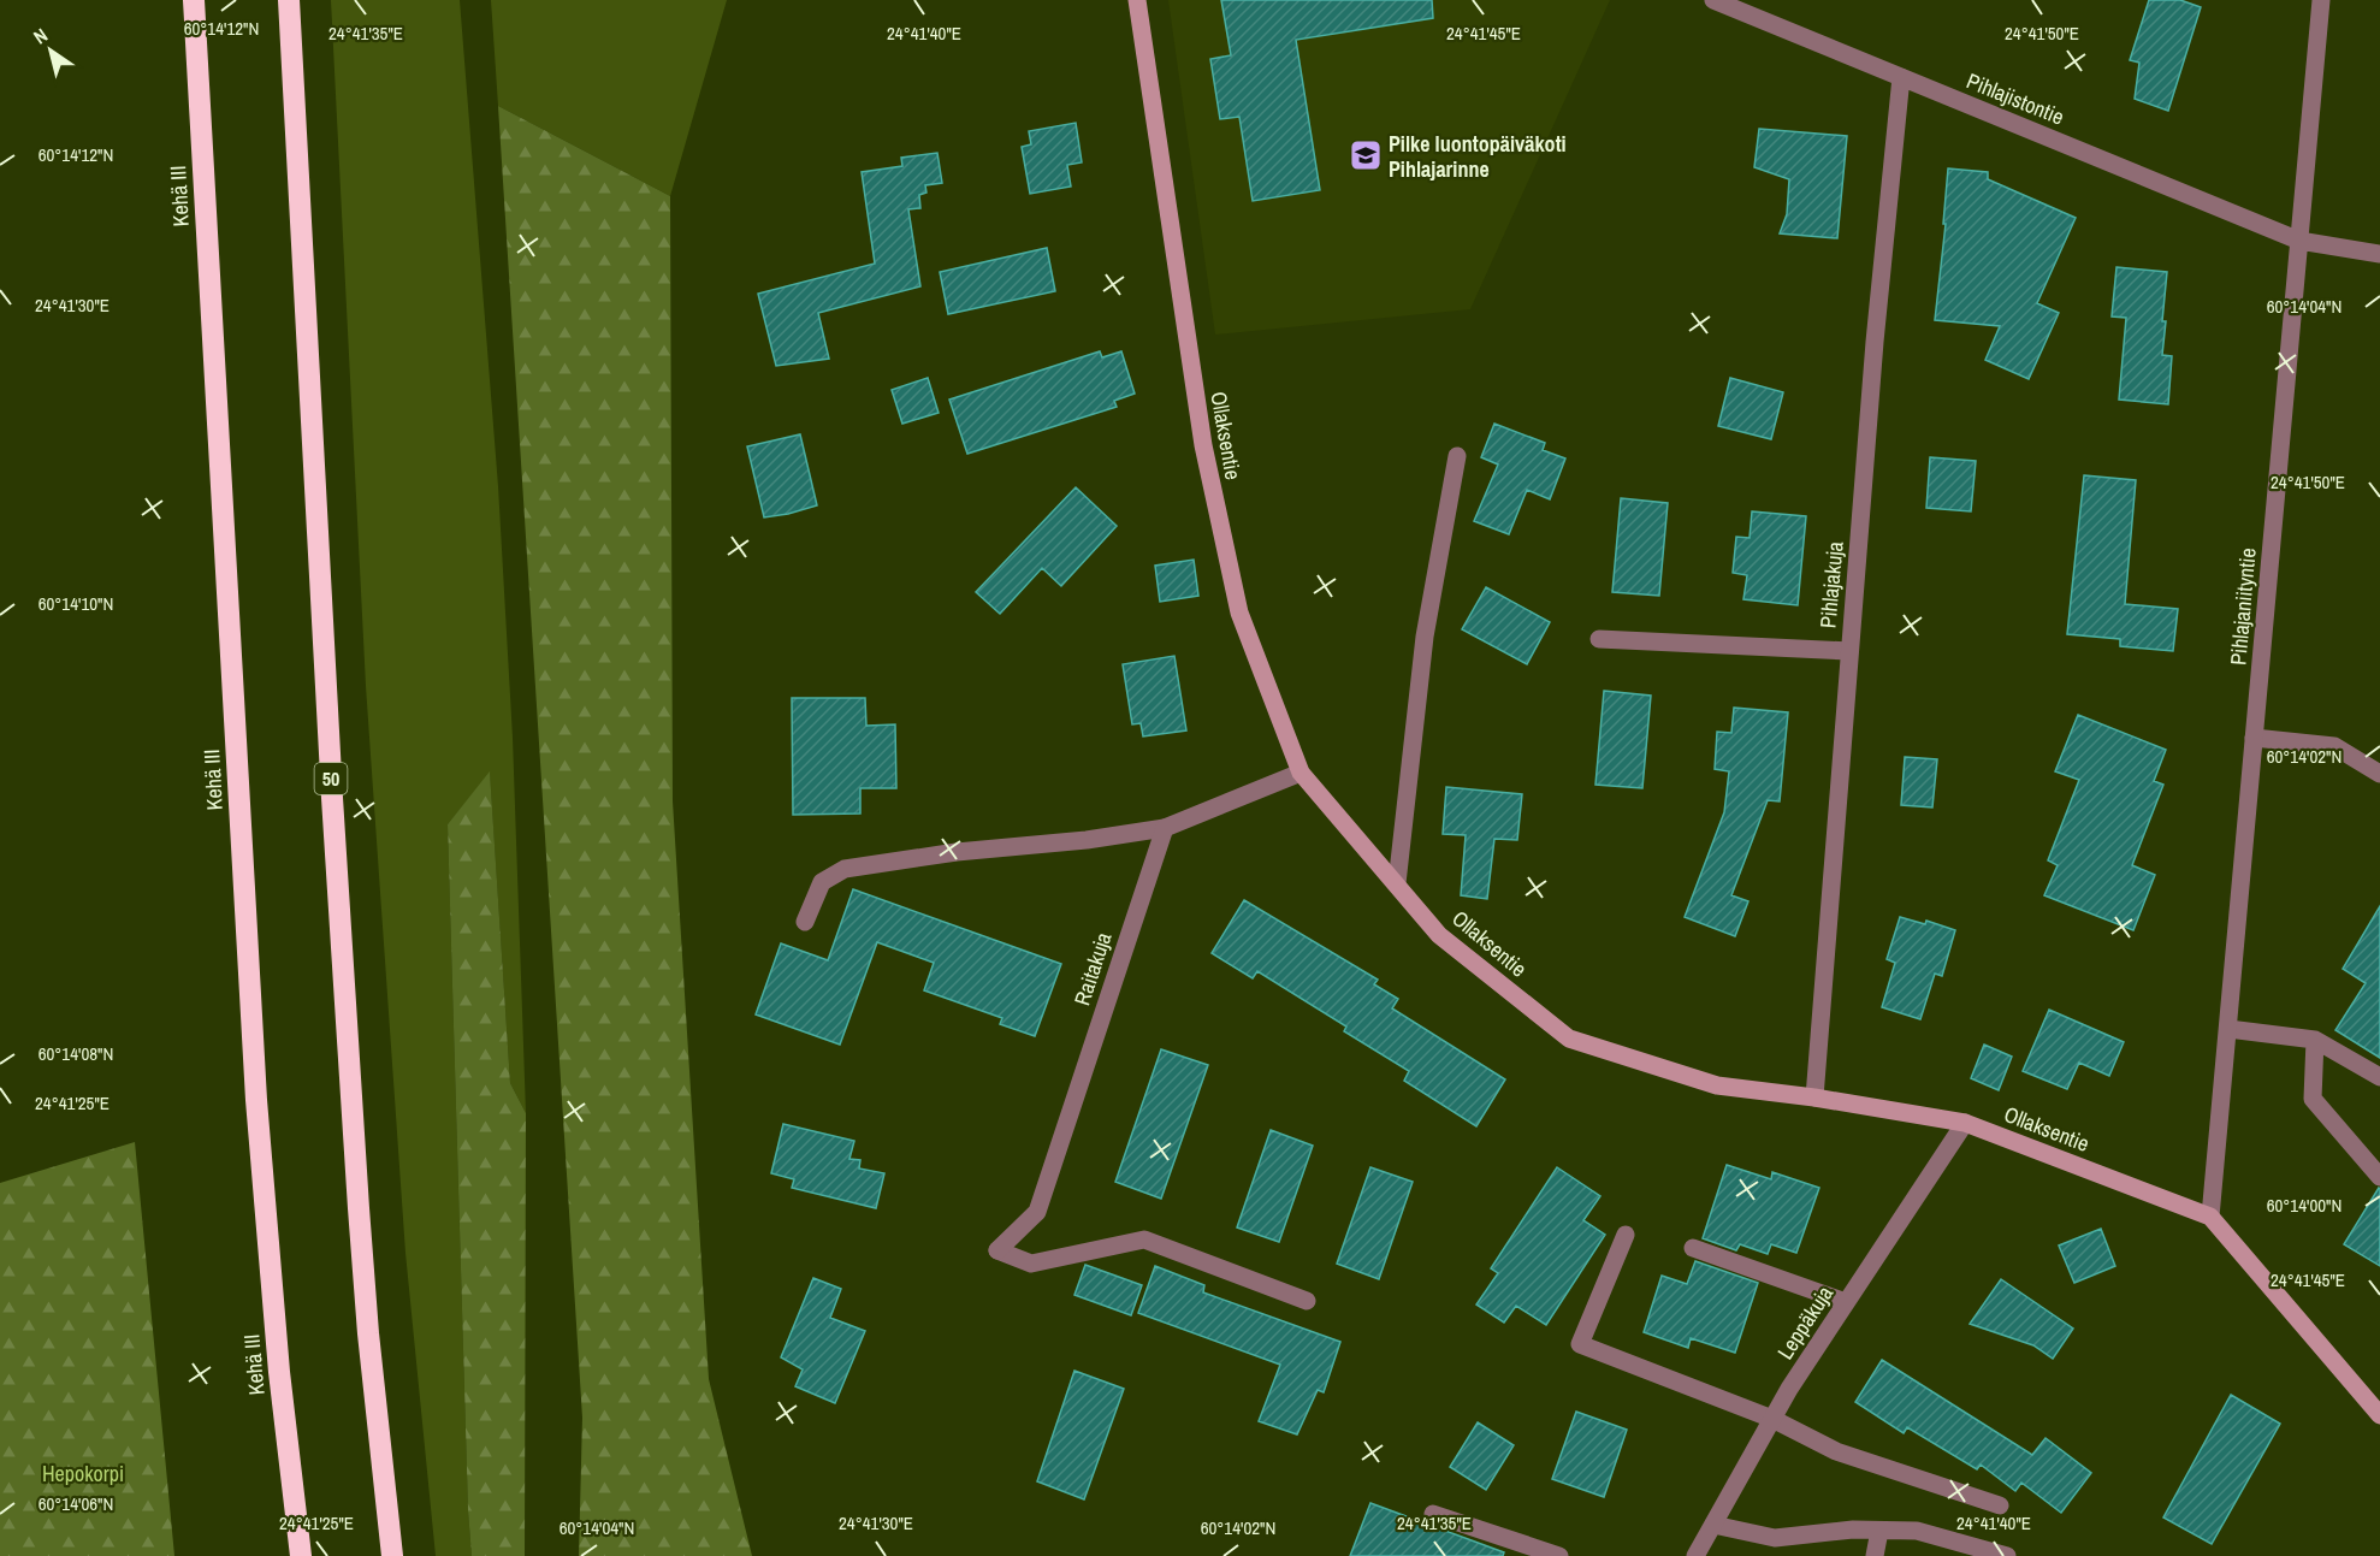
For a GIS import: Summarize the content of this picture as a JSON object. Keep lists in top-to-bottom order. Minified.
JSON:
{"streets":{"highway":["Kehä III","50"],"street":["Pihlajistontie","Ollaksentie","Pihlajakuja","Pihlajaniityntie","Raitakuja","Leppäkuja"]},"crossings":[["Pihlajistontie","Pihlajakuja"],["Pihlajistontie","Pihlajaniityntie"],["Ollaksentie","Pihlajakuja"],["Ollaksentie","Pihlajaniityntie"],["Ollaksentie","Leppäkuja"]],"parks":["Hepokorpi"],"places":{"school or university":["Pilke luontopäiväkoti Pihlajarinne"]},"north":"top left","coordinates":["60°14'12\"N","24°41'50\"E","24°41'35\"E","24°41'40\"E","24°41'45\"E","24°41'30\"E","60°14'04\"N","60°14'10\"N","60°14'02\"N","60°14'08\"N","24°41'25\"E","60°14'00\"N","60°14'06\"N"]}
